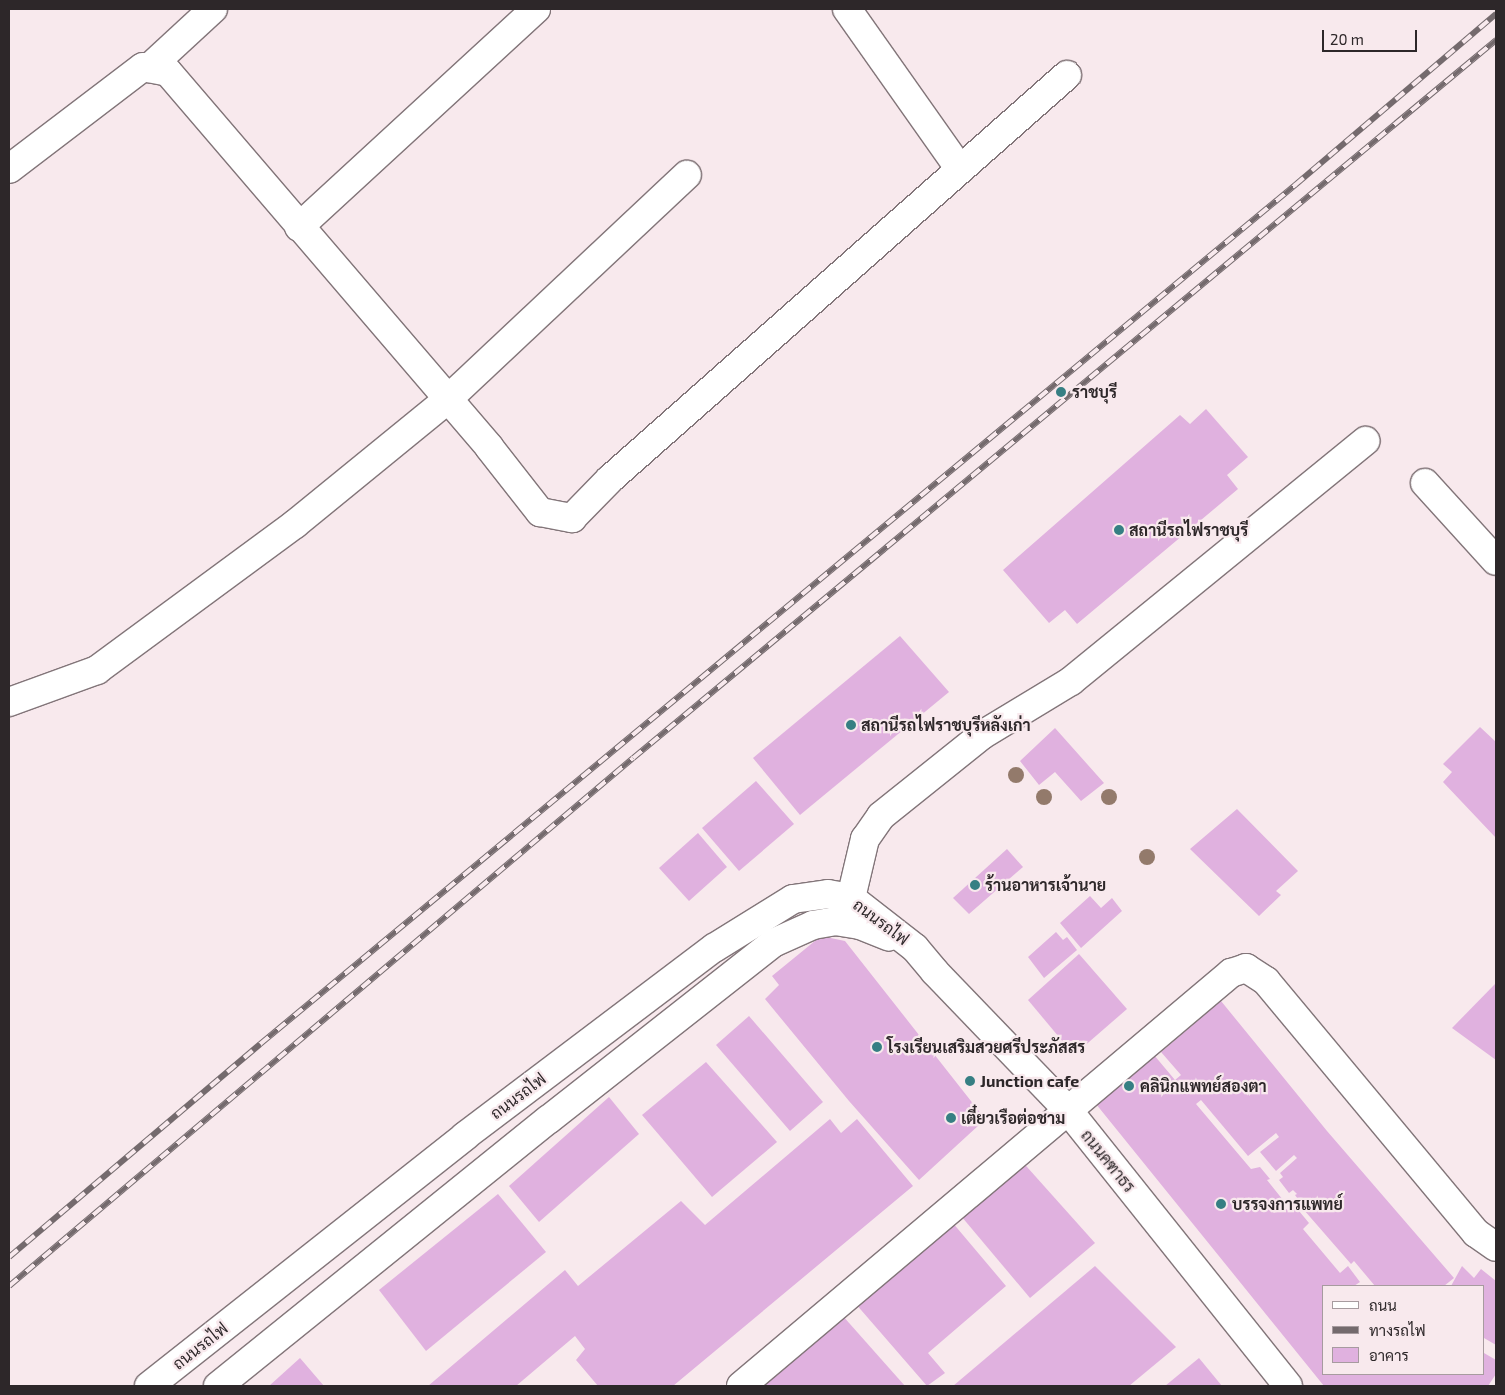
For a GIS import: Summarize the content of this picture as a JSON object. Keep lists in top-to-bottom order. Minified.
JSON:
{"streets":{"street":["ถนนรถไฟ","ถนนคฑาธร"]},"crossings":[["ถนนรถไฟ","ถนนคฑาธร"]],"places":["ราชบุรี","สถานีรถไฟราชบุรี","สถานีรถไฟราชบุรีหลังเก่า","ร้านอาหารเจ้านาย","โรงเรียนเสริมสวยศรีประภัสสร","Junction cafe","คลินิกแพทย์สองตา","เตี๋ยวเรือต่อชาม","บรรจงการแพทย์"],"legend":["ถนน","ทางรถไฟ","อาคาร"],"scale_bar":"20 m"}
